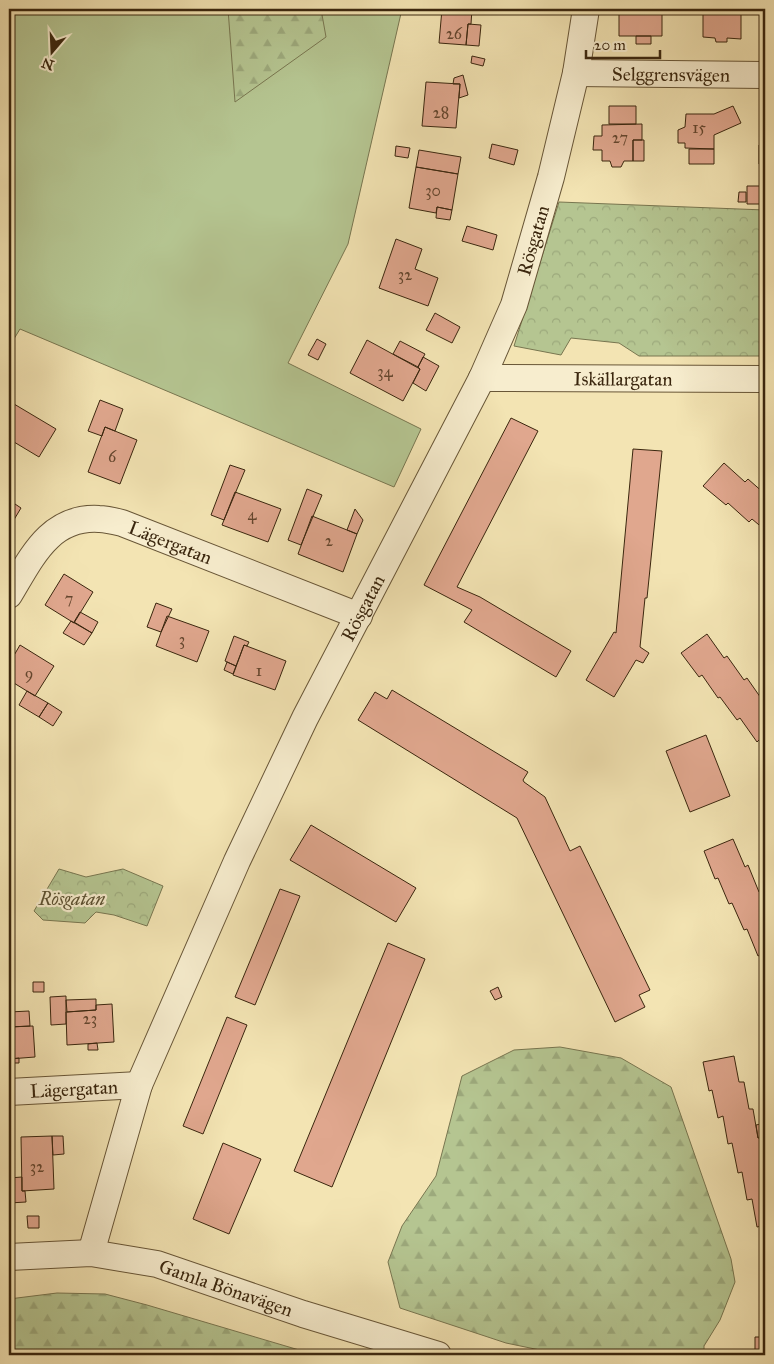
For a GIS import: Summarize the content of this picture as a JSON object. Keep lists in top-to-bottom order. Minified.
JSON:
{"streets":{"street":["Selggrensvägen","Rösgatan","Iskällargatan","Lägergatan","Gamla Bönavägen"]},"crossings":[["Selggrensvägen","Rösgatan"],["Rösgatan","Iskällargatan"],["Rösgatan","Lägergatan"],["Rösgatan","Gamla Bönavägen"]],"parks":["Rösgatan"],"house_numbers":["26","28","15","27","30","32","34","6","4","2","7","3","1","9","23","32"],"scale_bar":"20 m","north":"bottom"}
